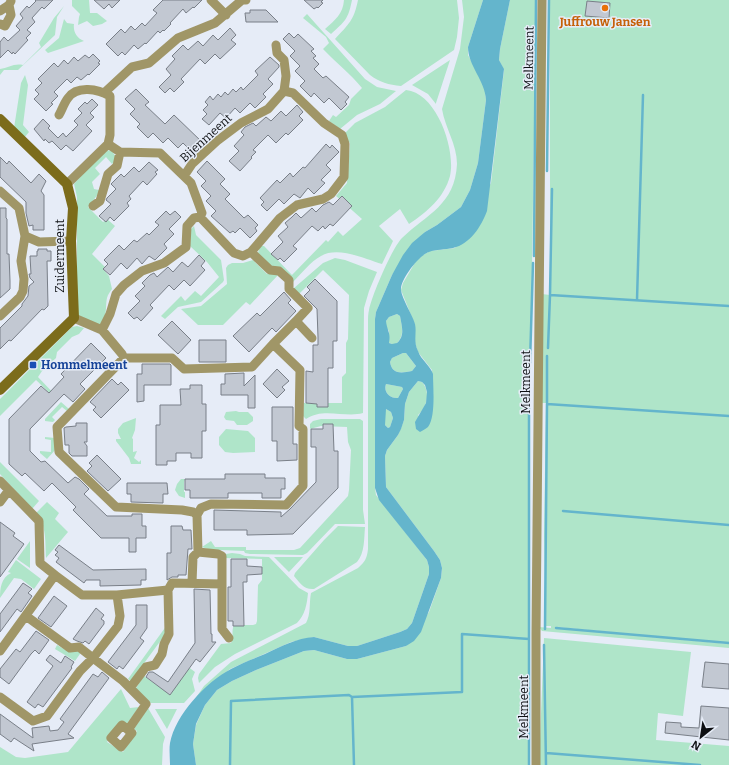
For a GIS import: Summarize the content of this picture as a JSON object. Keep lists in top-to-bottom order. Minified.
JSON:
{"streets":{"street":["Melkmeent","Bijenmeent","Zuidermeent"]},"places":{"other":["Juffrouw Jansen"],"transit":["Hommelmeent"]},"north":"bottom left"}
